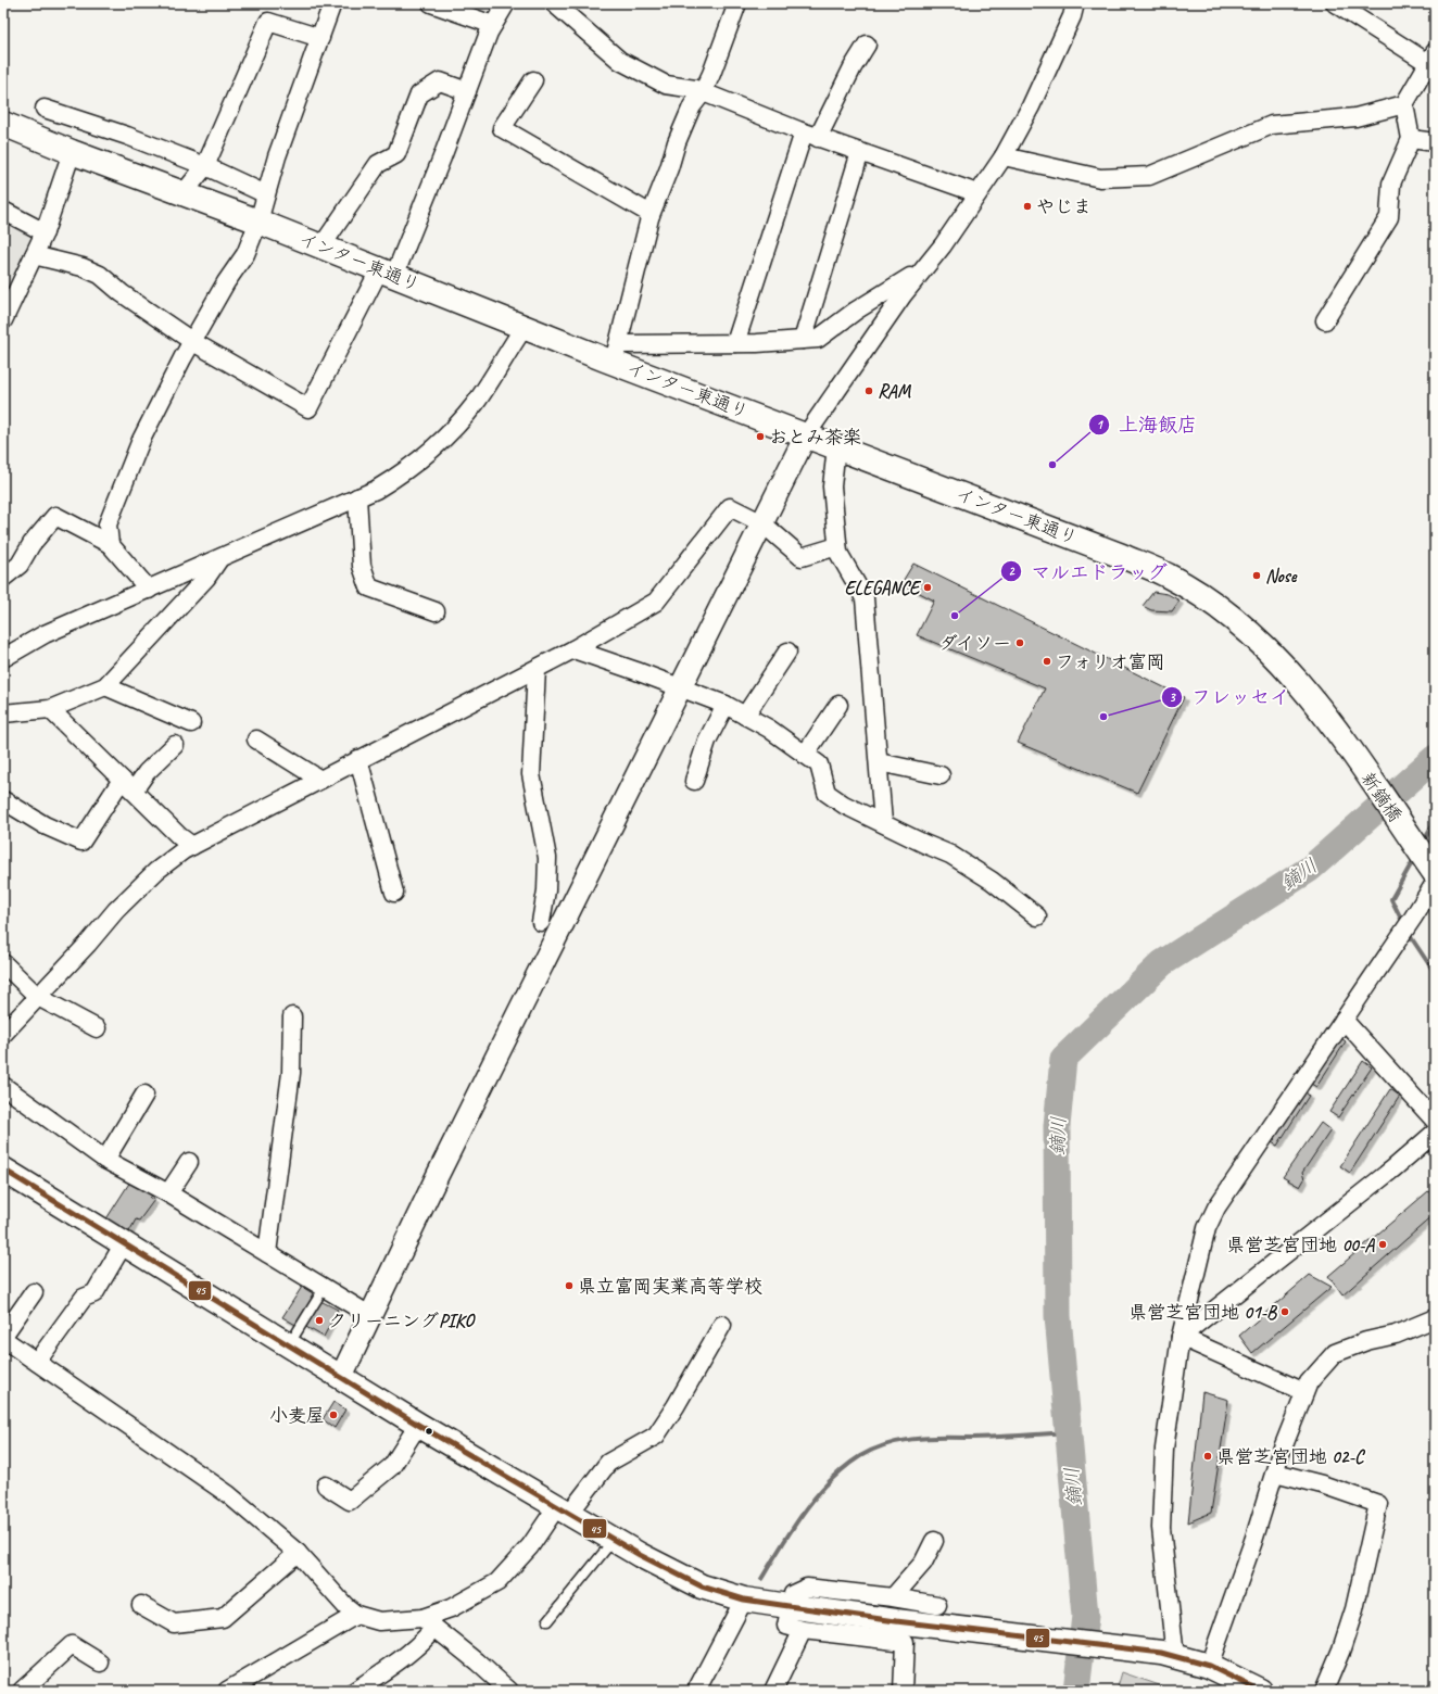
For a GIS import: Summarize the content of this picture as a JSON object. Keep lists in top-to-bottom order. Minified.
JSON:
{"streets":{"main road":["インター東通り","新鏑橋"]},"crossings":[["インター東通り","新鏑橋"]],"water":["鏑川"],"places":["やじま","RAM","おとみ茶楽","上海飯店","Nose","ELEGANCE","マルエドラッグ","ダイソー","フォリオ富岡","フレッセイ","県営芝宮団地 00-A","県立富岡実業高等学校","県営芝宮団地 01-B","クリーニングPIKO","小麦屋","県営芝宮団地 02-C"],"lines":["transit line 45"]}
